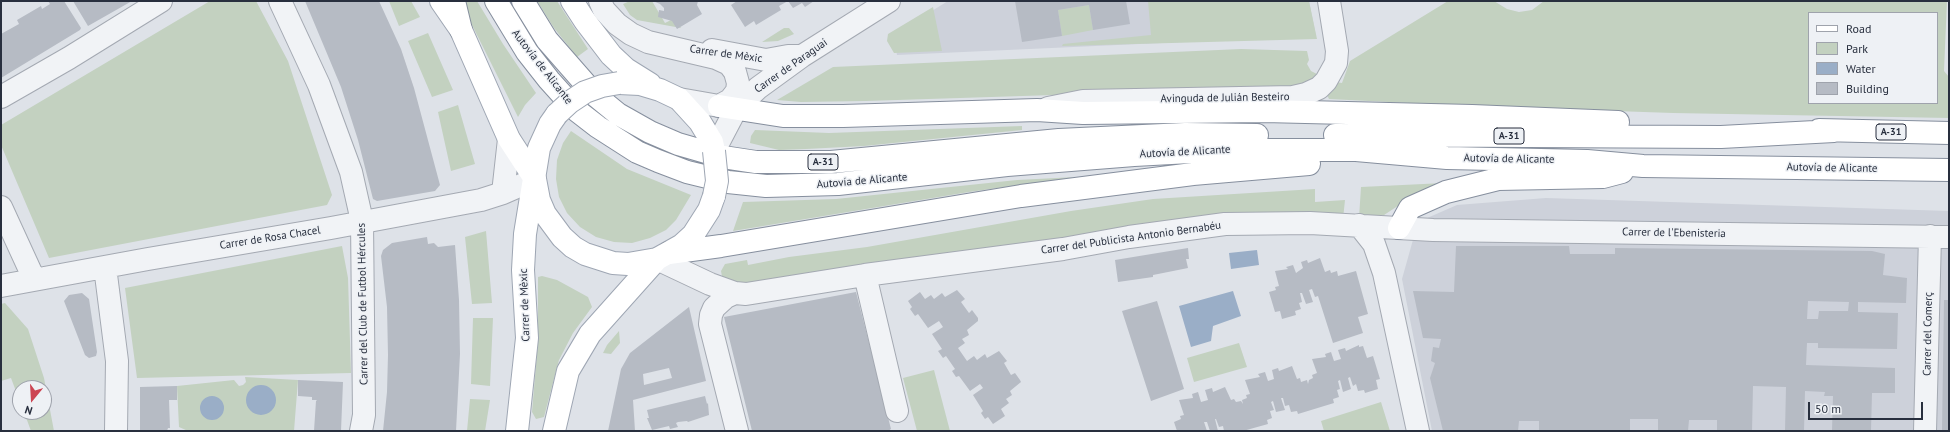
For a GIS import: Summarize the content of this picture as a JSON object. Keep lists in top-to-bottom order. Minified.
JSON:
{"streets":{"main road":["Carrer de Mèxic","Autovía de Alicante","A-31"],"street":["Carrer de Paraguai","Avinguda de Julián Besteiro","Carrer de l'Ebenisteria","Carrer de Rosa Chacel","Carrer del Publicista Antonio Bernabéu","Carrer del Club de Futbol Hércules","Carrer del Comerç"]},"crossings":[["Carrer de Mèxic","Carrer de Paraguai"],["Carrer de Mèxic","Carrer de Rosa Chacel"],["Carrer de Mèxic","Carrer del Publicista Antonio Bernabéu"],["Autovía de Alicante","A-31"],["Carrer de l'Ebenisteria","Carrer del Publicista Antonio Bernabéu"],["Carrer de l'Ebenisteria","Carrer del Comerç"],["Carrer de Rosa Chacel","Carrer del Club de Futbol Hércules"]],"legend":["Road","Park","Water","Building"],"scale_bar":"50 m","north":"bottom"}
